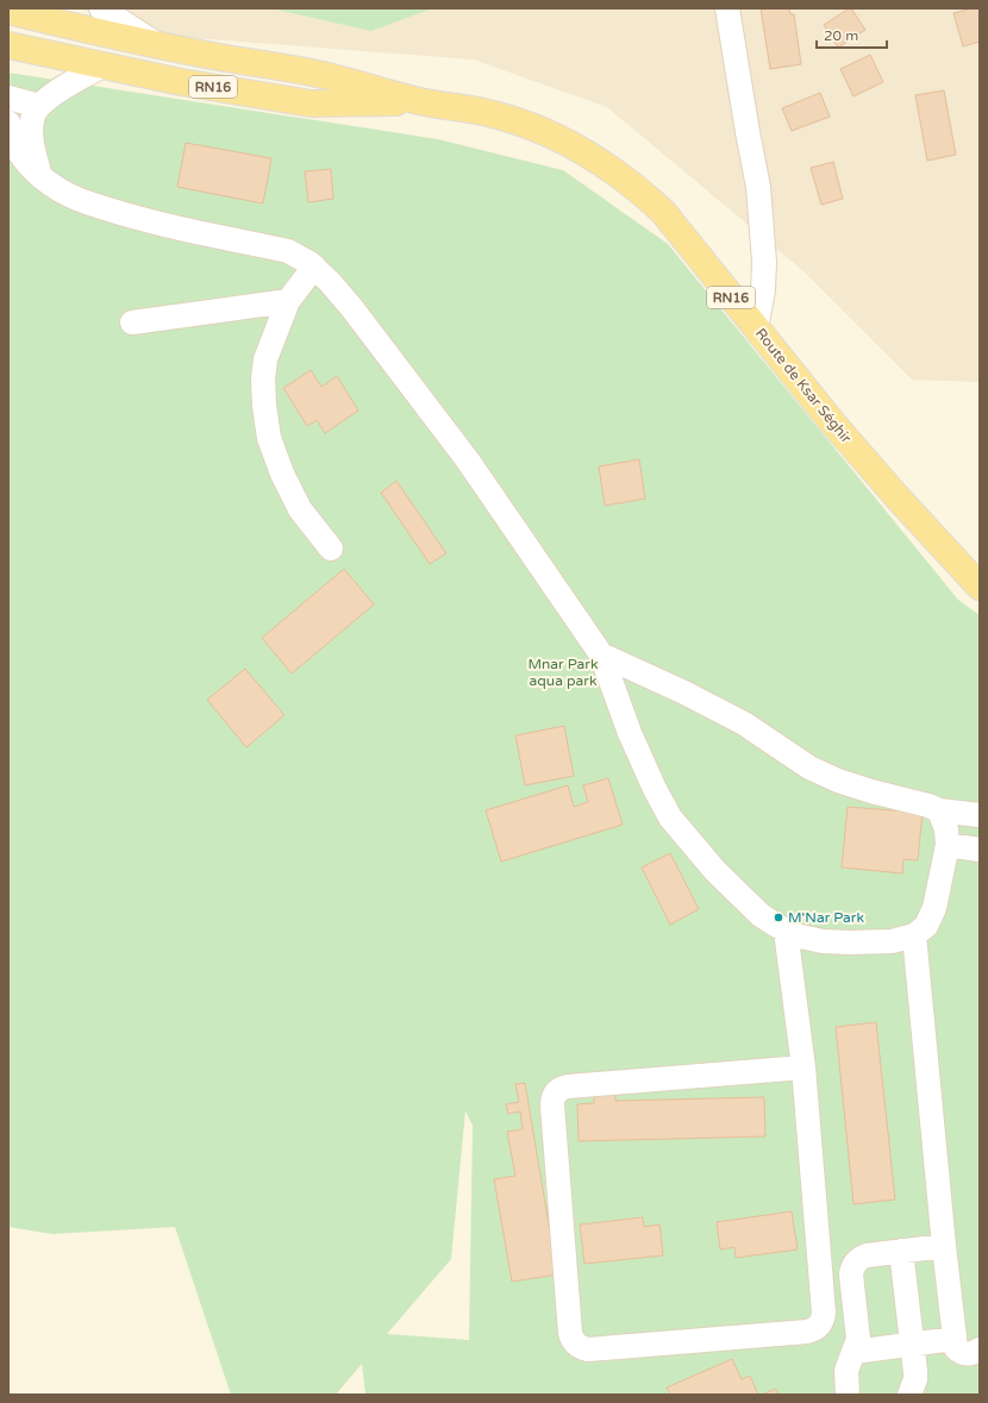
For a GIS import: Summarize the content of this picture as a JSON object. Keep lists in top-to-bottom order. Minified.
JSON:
{"streets":{"main road":["RN16","Route de Ksar Séghir"]},"crossings":[["RN16","Route de Ksar Séghir"]],"parks":["Mnar Park aqua park"],"places":["M'Nar Park"],"scale_bar":"20 m"}
